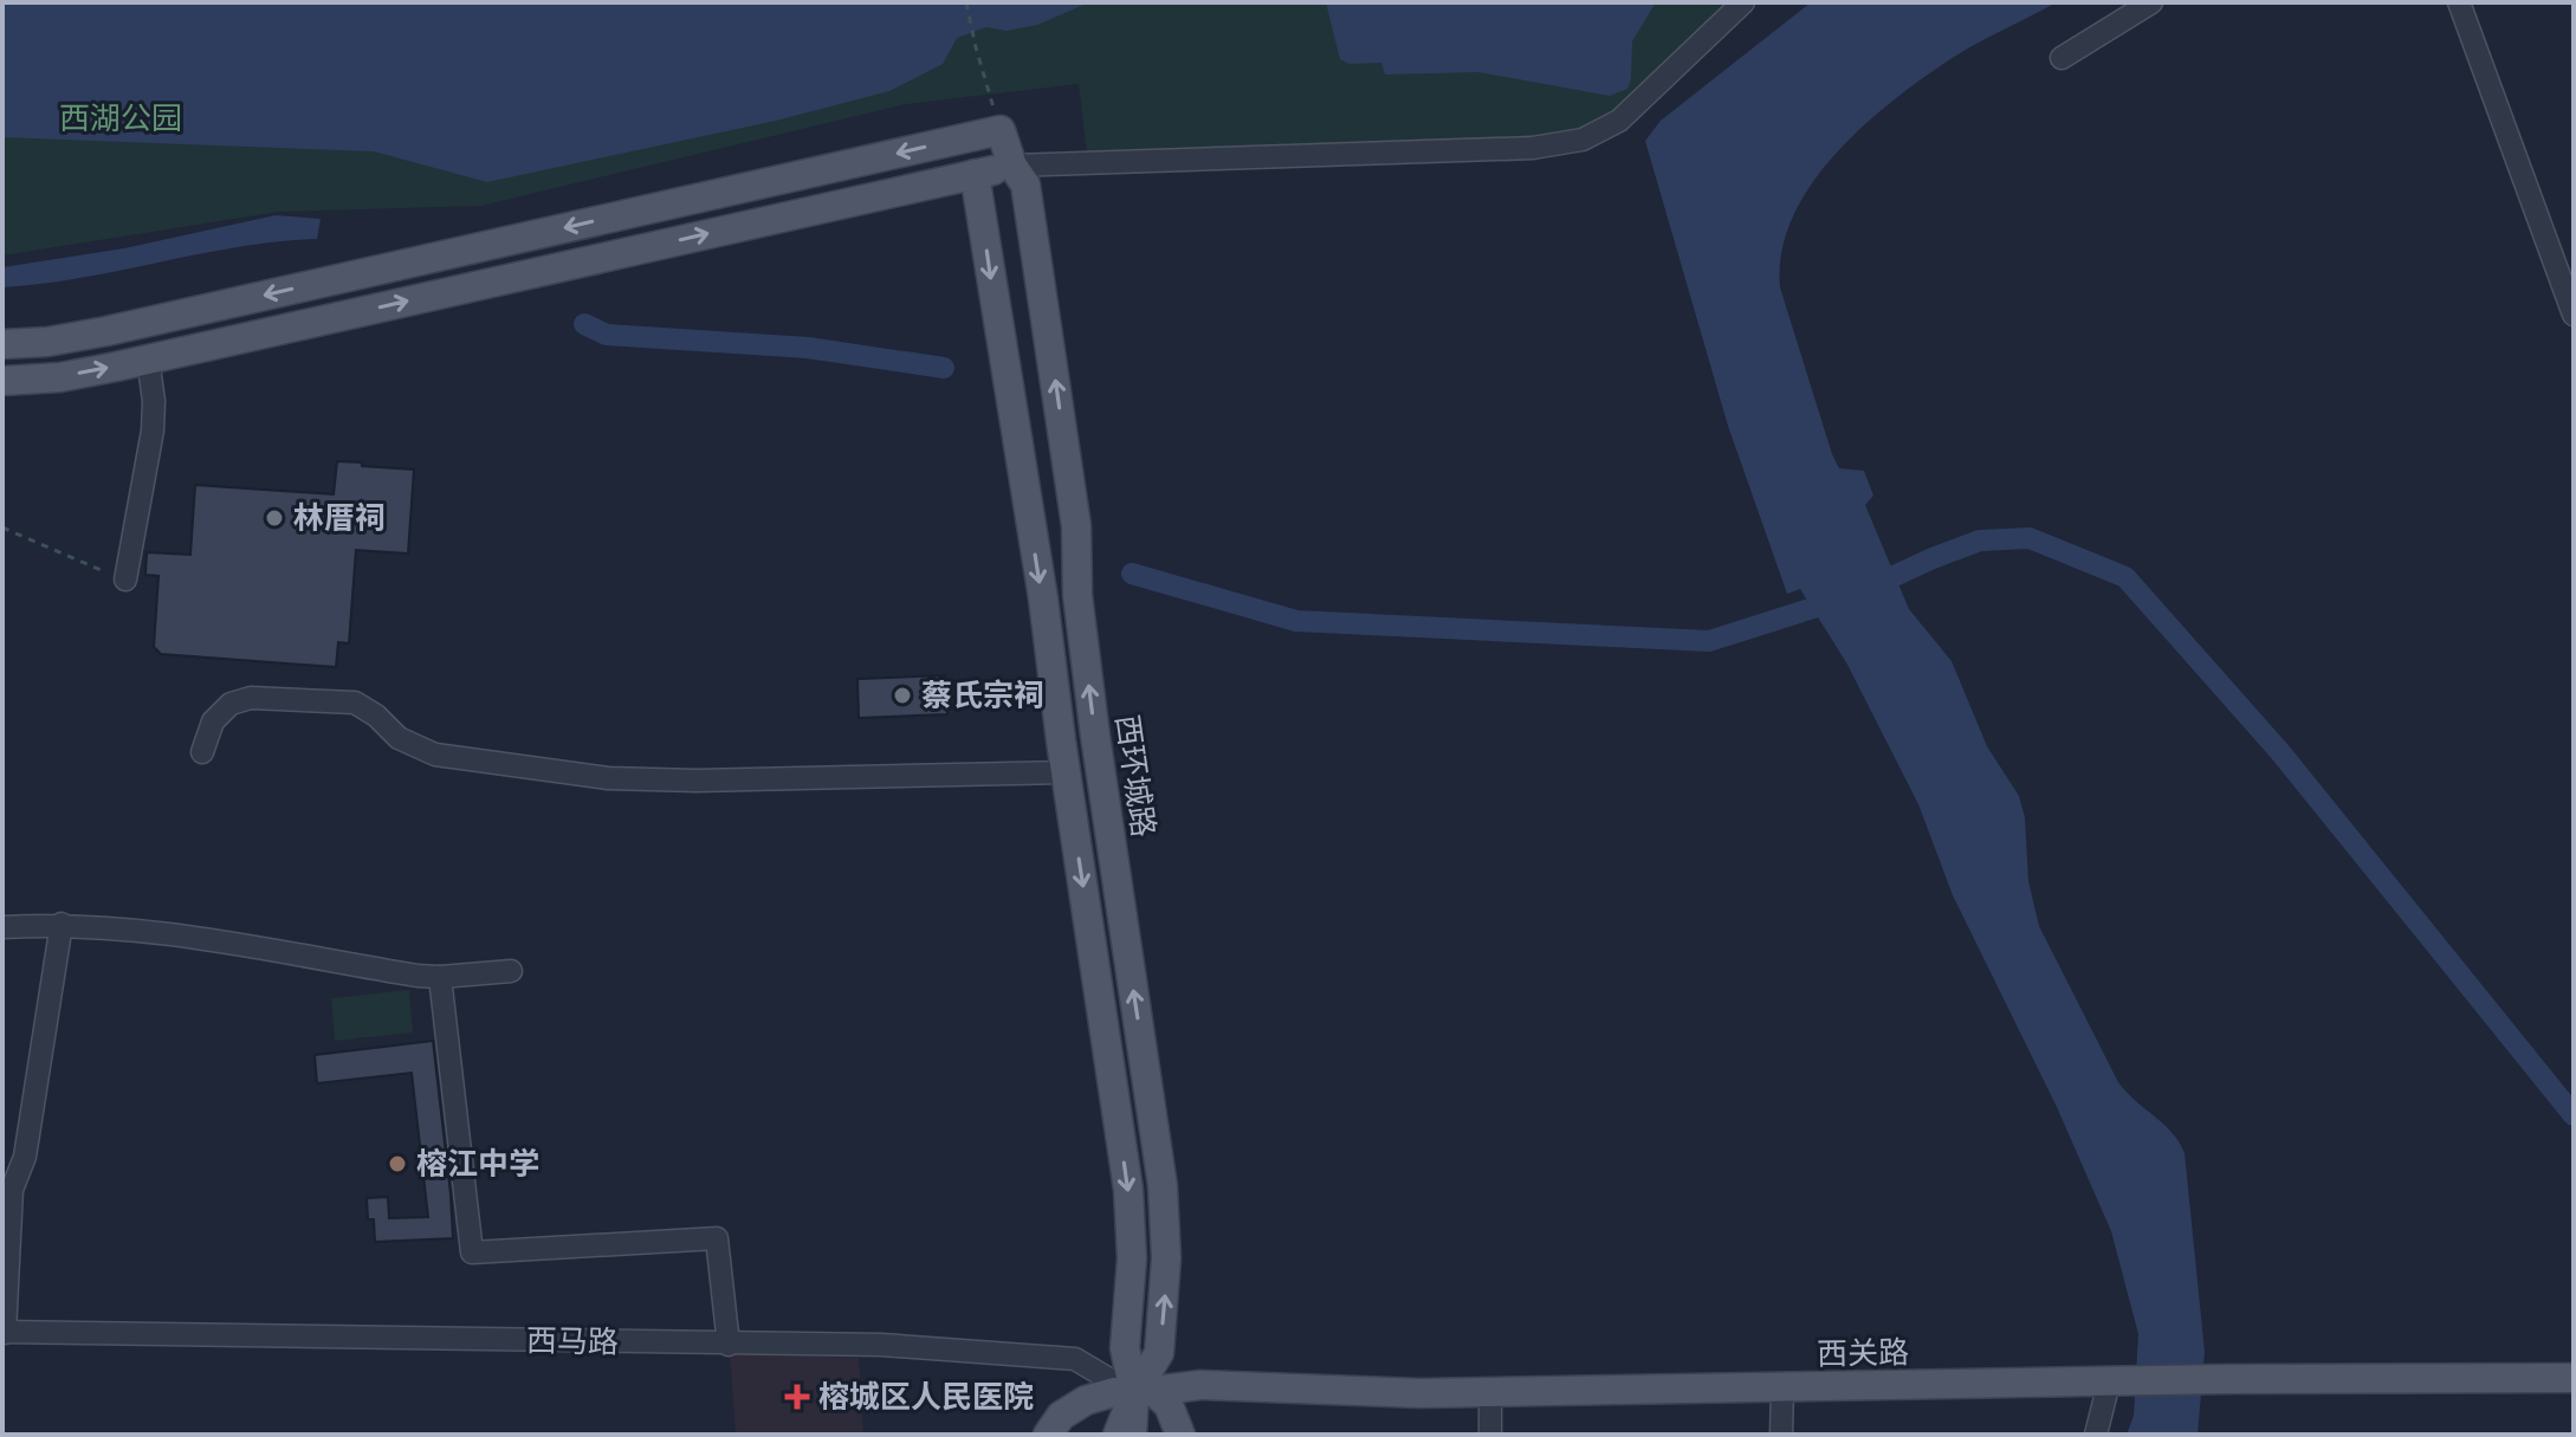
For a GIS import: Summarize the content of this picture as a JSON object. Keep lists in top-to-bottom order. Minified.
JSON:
{"streets":{"main road":["西环城路","西关路"],"street":["西马路"]},"crossings":[["西环城路","西马路"],["西环城路","西关路"],["西马路","西关路"]],"parks":["西湖公园"],"places":{"other":["林厝祠","蔡氏宗祠","榕江中学"],"health":["榕城区人民医院"]}}
